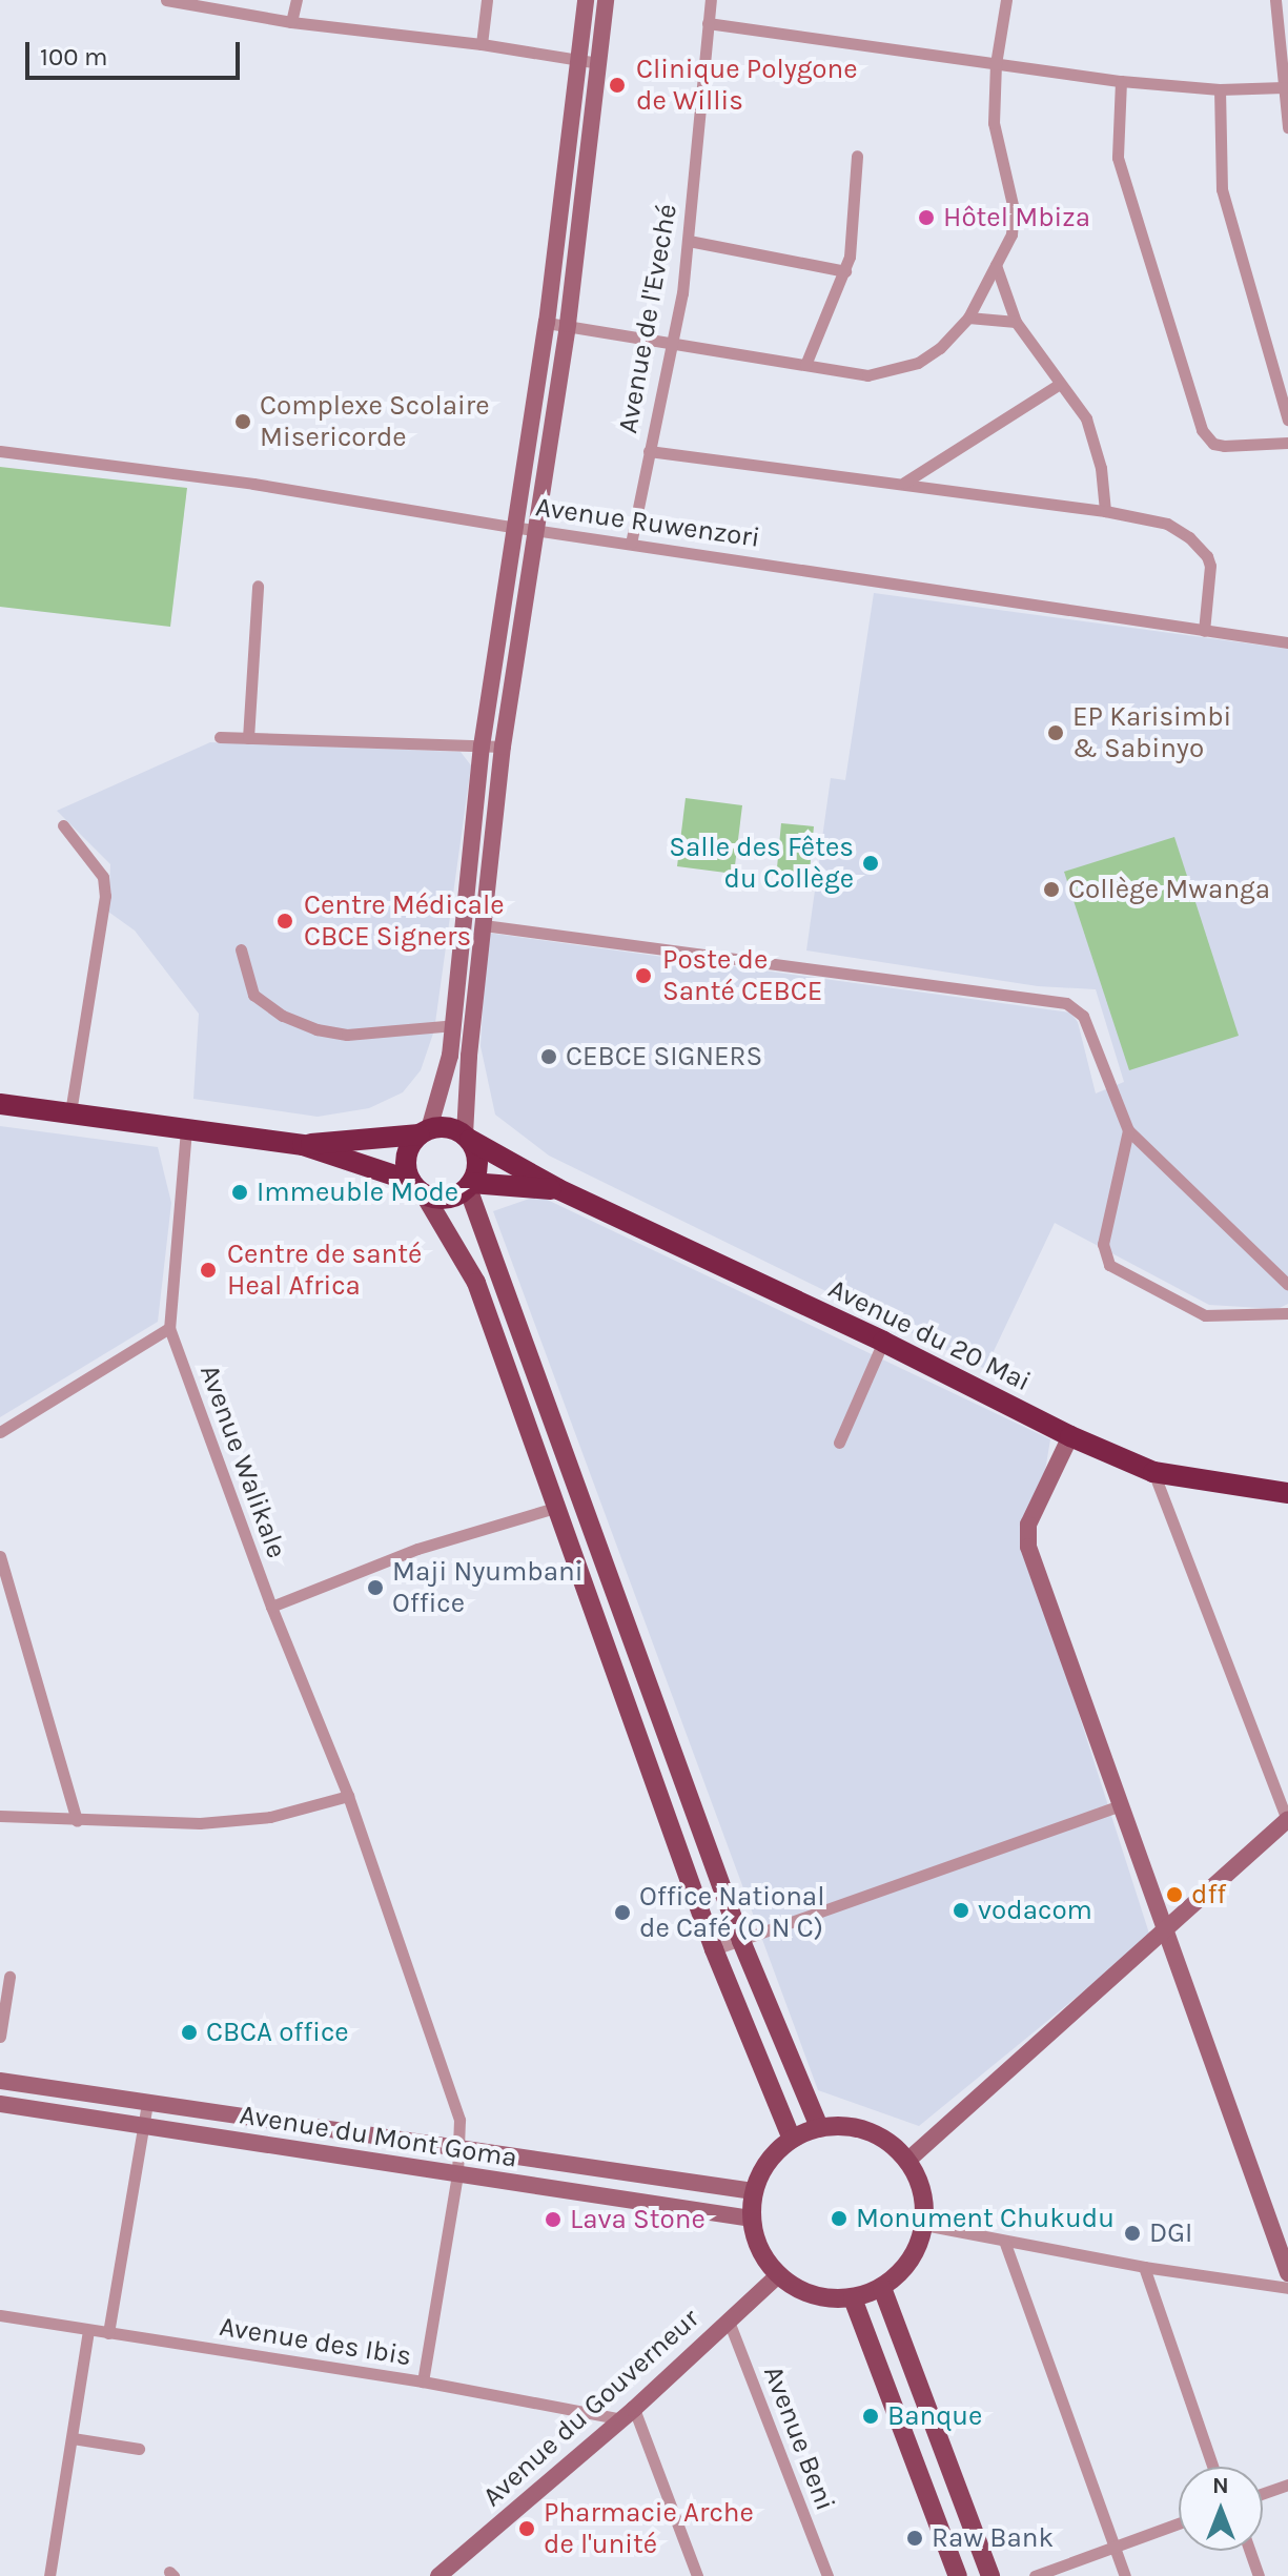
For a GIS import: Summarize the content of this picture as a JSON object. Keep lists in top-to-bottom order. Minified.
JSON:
{"streets":{"highway":["Avenue du 20 Mai"],"street":["Avenue de l'Eveché","Avenue Ruwenzori","Avenue Walikale","Avenue du Mont Goma","Avenue des Ibis","Avenue du Gouverneur","Avenue Beni"]},"crossings":[["Avenue de l'Eveché","Avenue Ruwenzori"],["Avenue Walikale","Avenue du Mont Goma"],["Avenue Walikale","Avenue des Ibis"],["Avenue du Mont Goma","Avenue du Gouverneur"],["Avenue des Ibis","Avenue du Gouverneur"],["Avenue du Gouverneur","Avenue Beni"]],"places":["Clinique Polygone de Willis","Hôtel Mbiza","Complexe Scolaire Misericorde","EP Karisimbi & Sabinyo","Salle des Fêtes du Collège","Collège Mwanga","Centre Médicale CBCE Signers","Poste de Santé CEBCE","CEBCE SIGNERS","Immeuble Mode","Centre de santé Heal Africa","Maji Nyumbani Office","dff","vodacom","Office National de Café (O N C)","CBCA office","Monument Chukudu","Lava Stone","DGI","Banque","Pharmacie Arche de l'unité","Raw Bank"],"scale_bar":"100 m","north":"top"}
